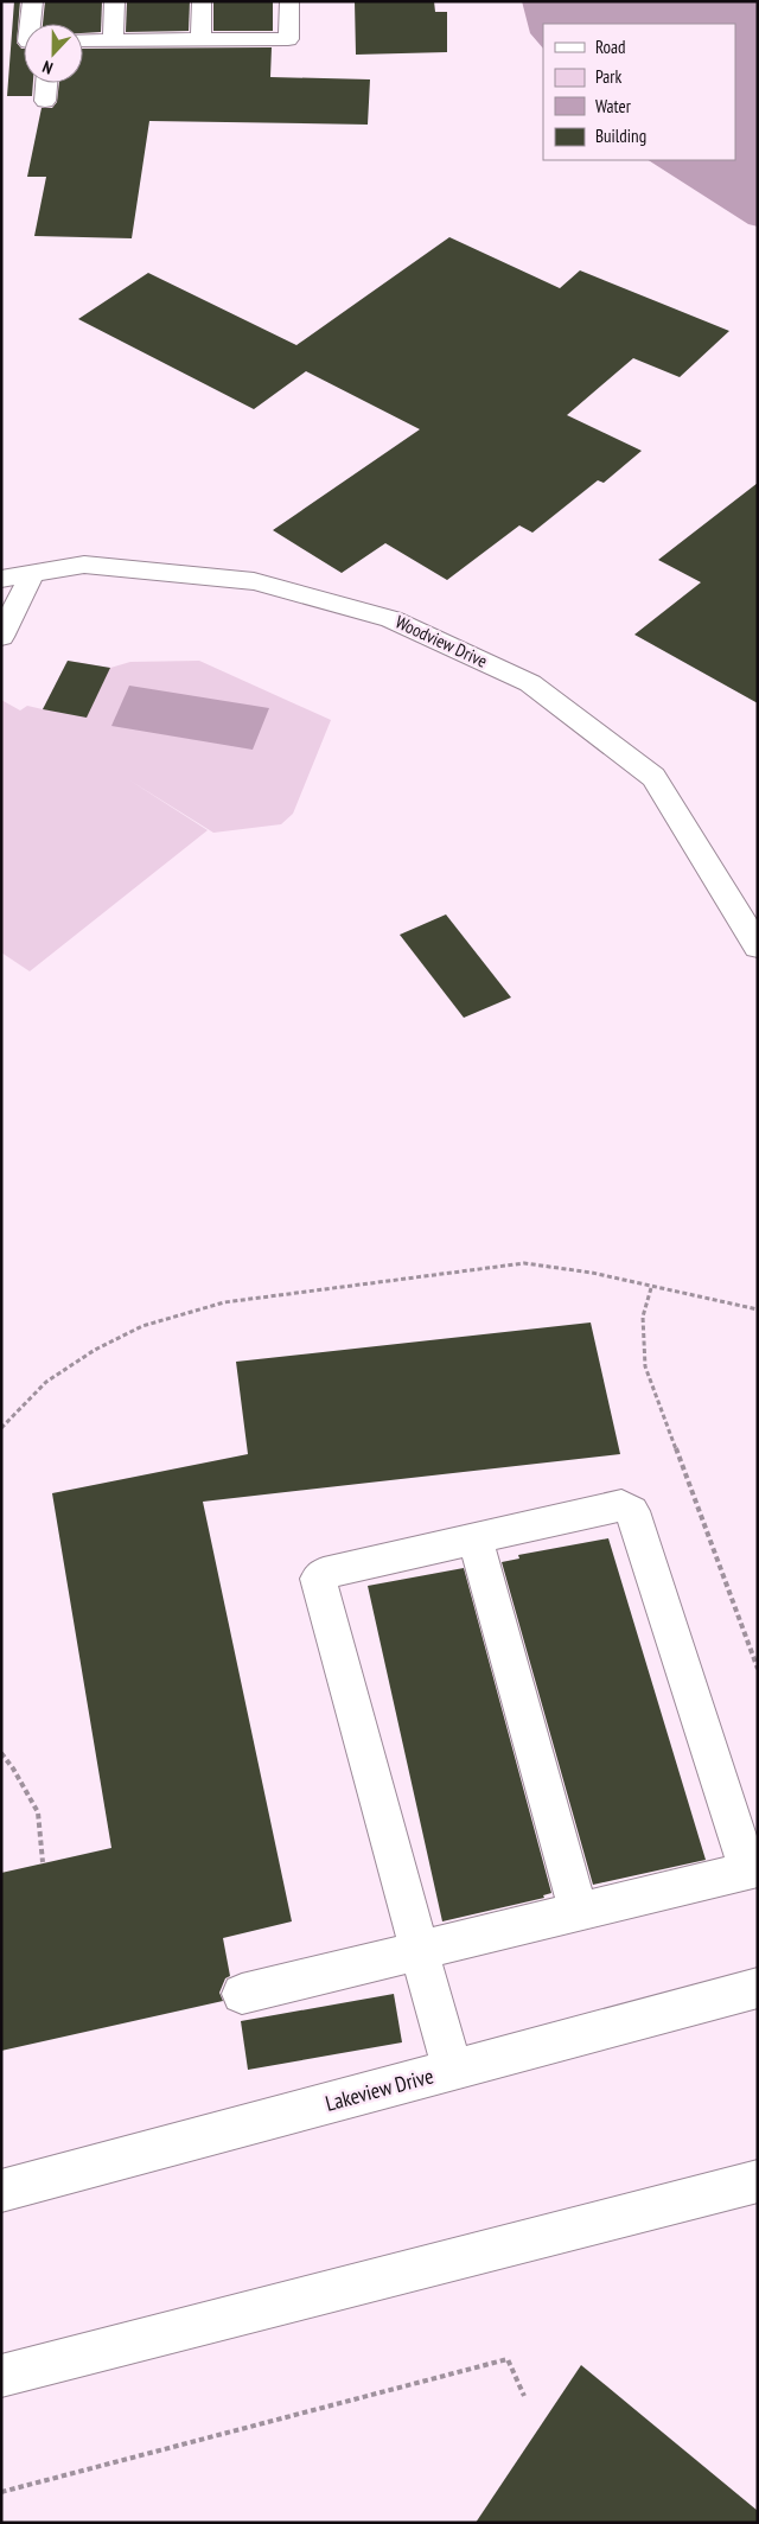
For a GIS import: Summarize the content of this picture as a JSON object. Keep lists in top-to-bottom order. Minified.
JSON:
{"streets":{"street":["Woodview Drive","Lakeview Drive"]},"legend":["Road","Park","Water","Building"],"north":"bottom"}
